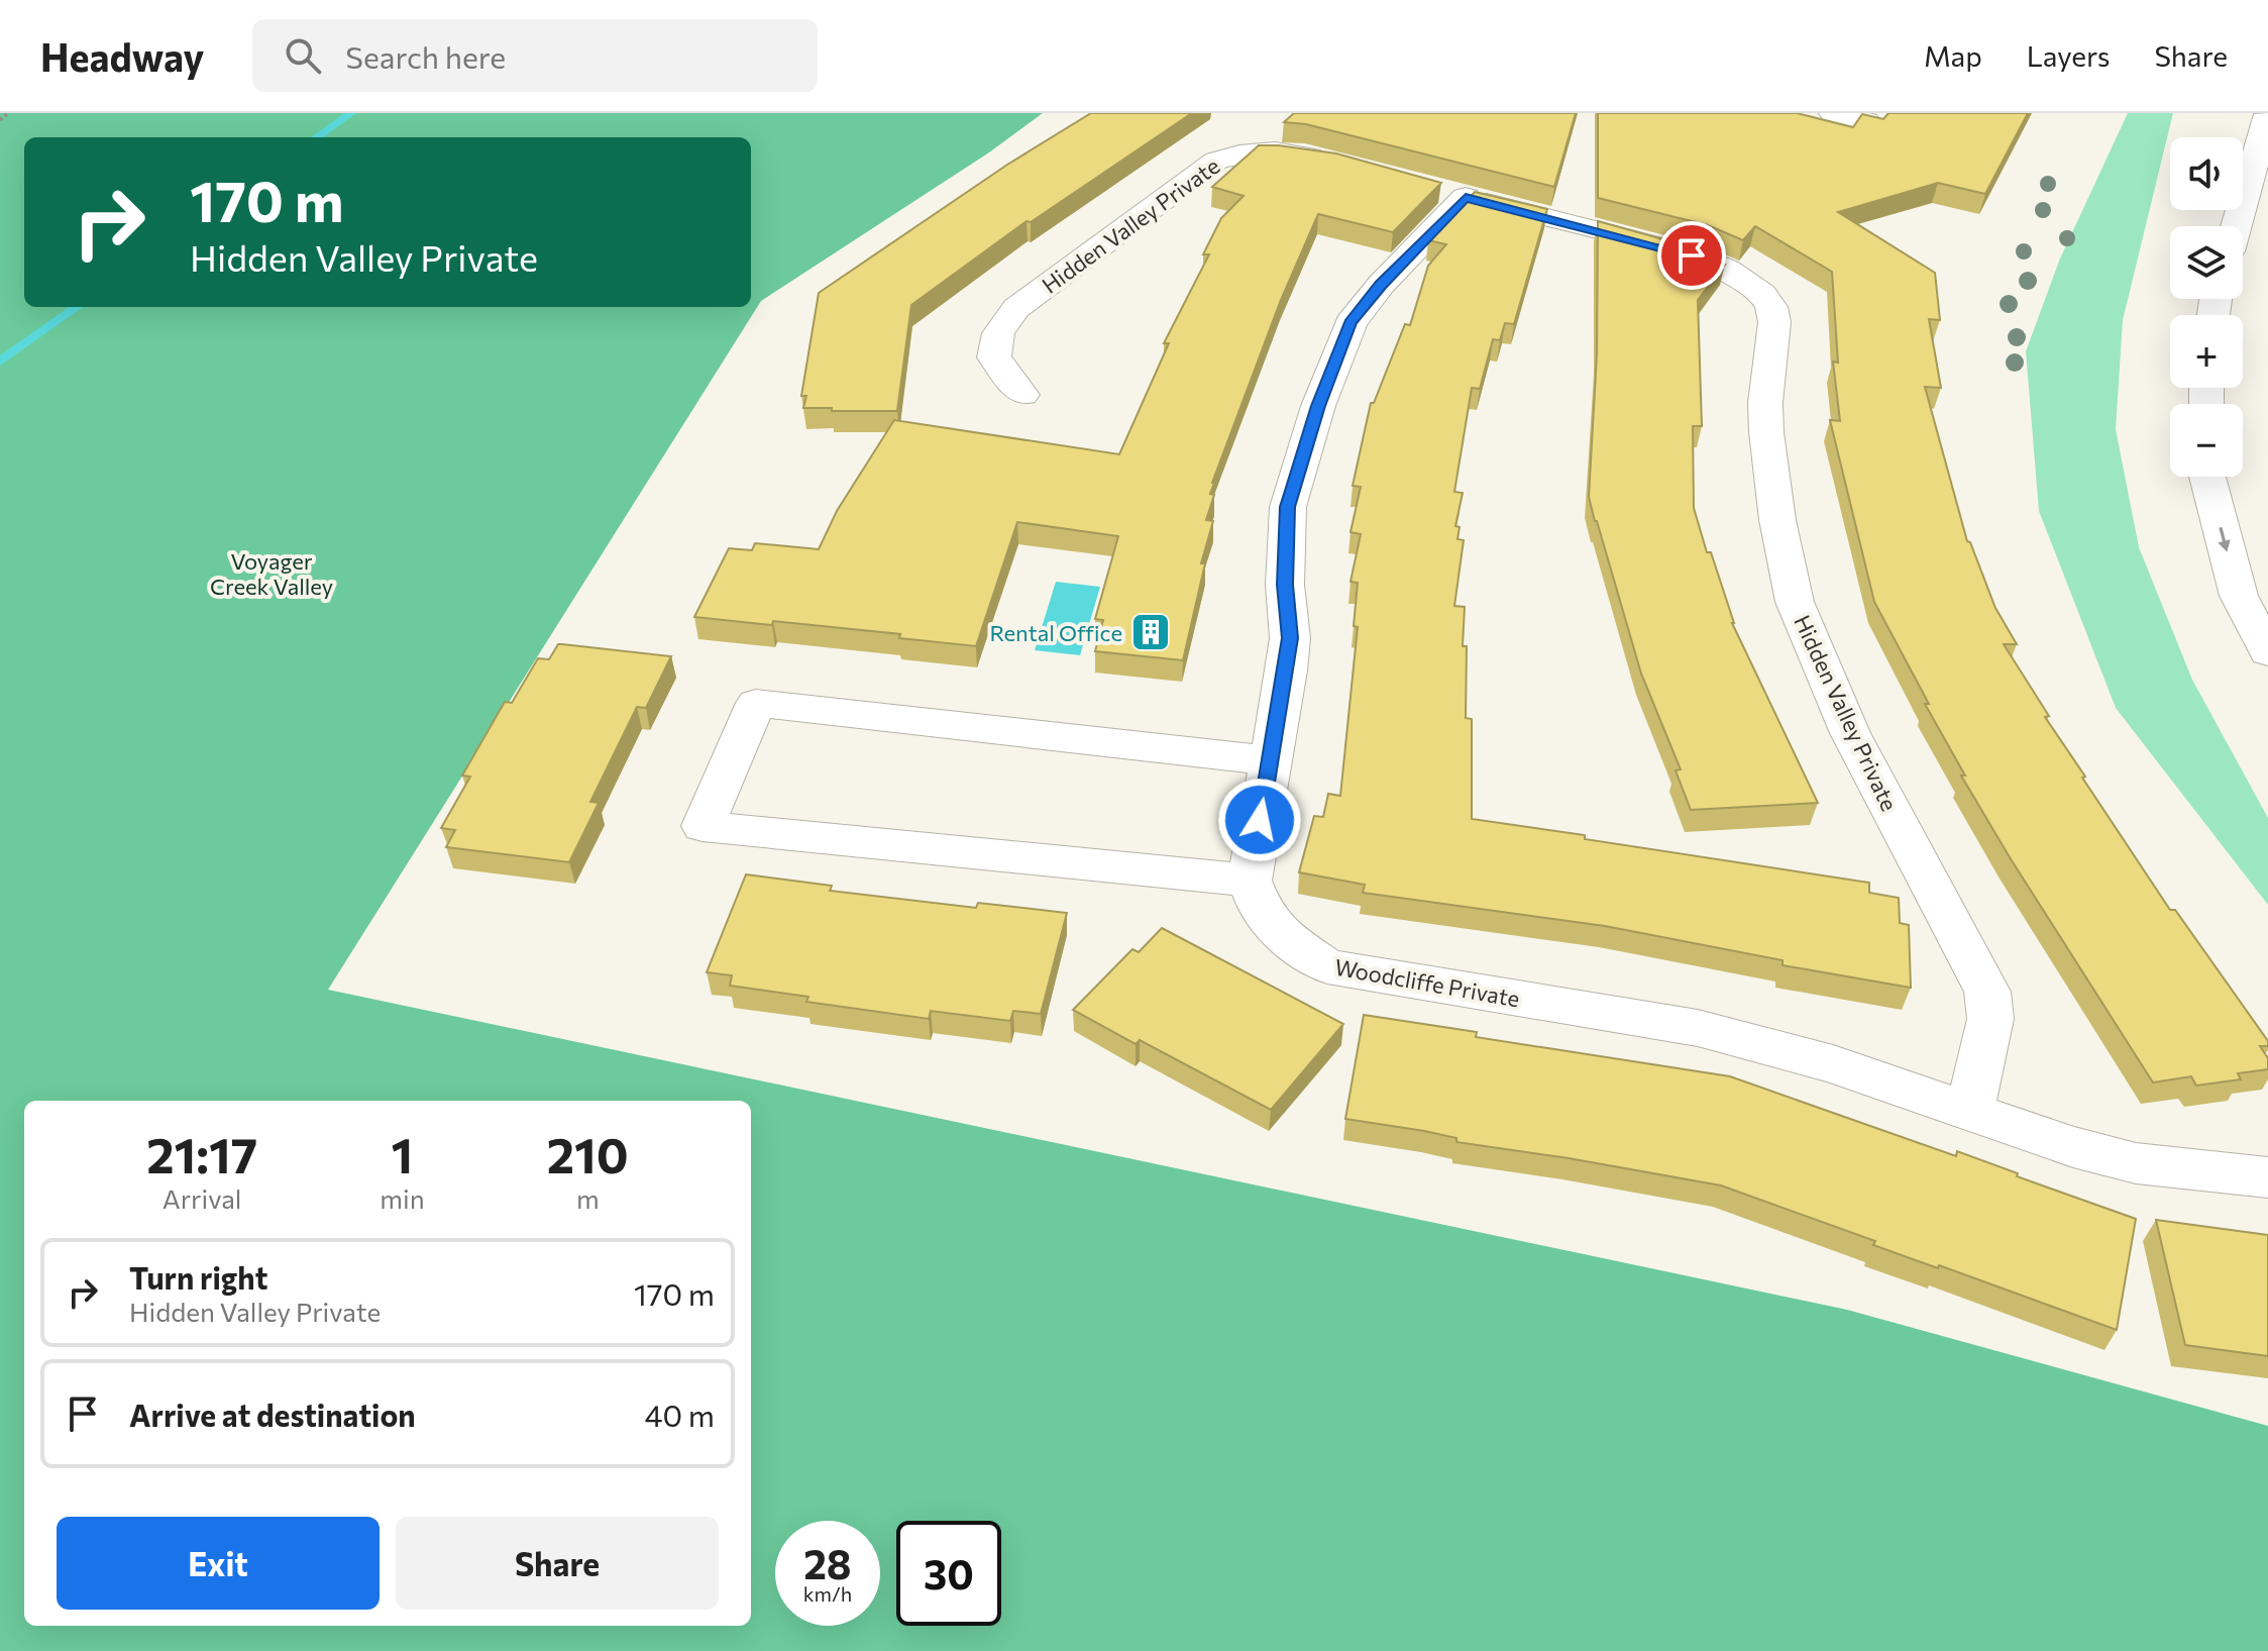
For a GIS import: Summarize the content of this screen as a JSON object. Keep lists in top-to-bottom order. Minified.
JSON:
{"streets":{"street":["Hidden Valley Private","Woodcliffe Private"]},"crossings":[["Hidden Valley Private","Woodcliffe Private"]],"parks":["Voyager Creek Valley"],"places":{"building":["Rental Office"]},"page":{"header":"Headway","search":"Search here","nav":["Map","Layers","Share"],"map_buttons":["+","−"],"turn":["170 m","Hidden Valley Private"],"eta":["21:17","Arrival","1","min","210","m"],"list":[{"name":"Turn right","note":"Hidden Valley Private","value":"170 m"},{"name":"Arrive at destination","value":"40 m"}],"buttons":["Exit","Share"],"speed":"28 km/h","limit":"30"}}
